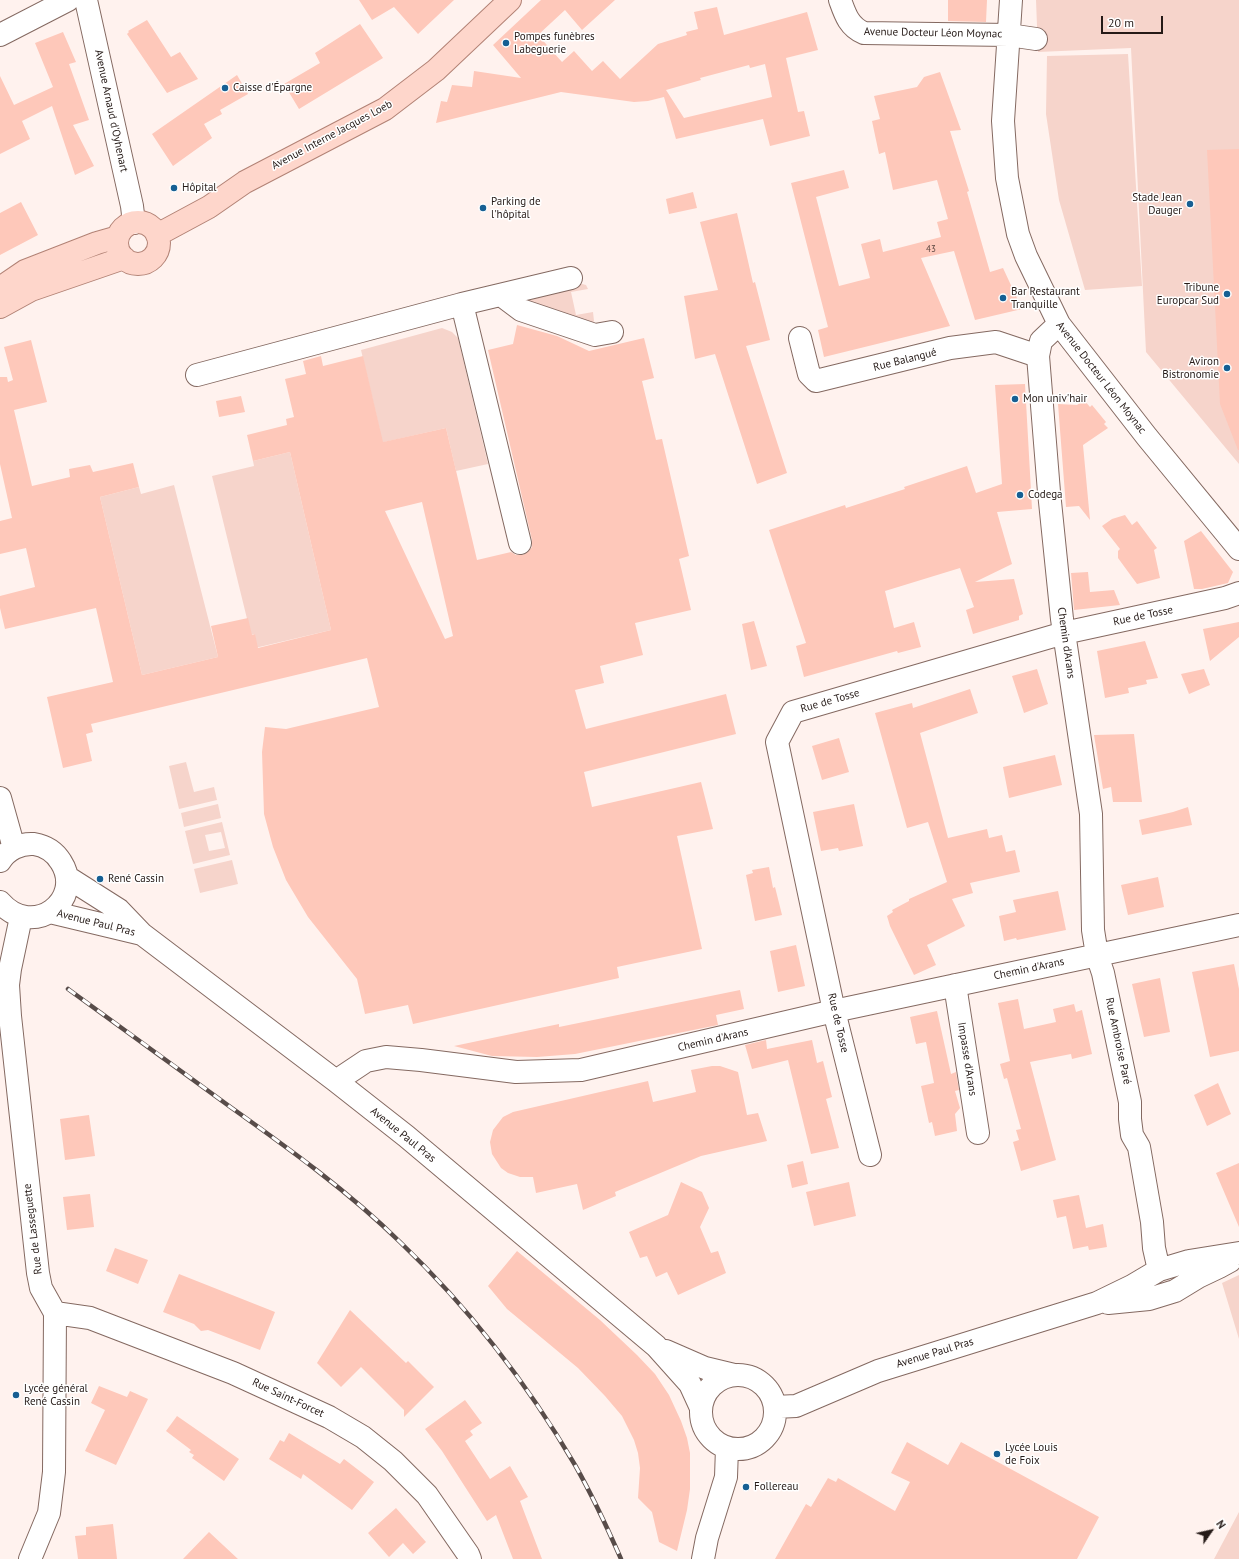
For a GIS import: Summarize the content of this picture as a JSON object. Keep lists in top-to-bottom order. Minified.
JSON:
{"streets":{"main road":["Avenue Interne Jacques Loeb"],"street":["Avenue Docteur Léon Moynac","Avenue Arnaud d'Oyhenart","Rue Balangué","Rue de Tosse","Chemin d'Arans","Avenue Paul Pras","Rue Ambroise Paré","Impasse d'Arans","Rue de Lasseguette","Rue Saint-Forcet"]},"crossings":[["Avenue Docteur Léon Moynac","Chemin d'Arans"],["Avenue Arnaud d'Oyhenart","Avenue Interne Jacques Loeb"],["Rue Balangué","Chemin d'Arans"],["Rue de Tosse","Chemin d'Arans"],["Chemin d'Arans","Avenue Paul Pras"],["Chemin d'Arans","Rue Ambroise Paré"],["Chemin d'Arans","Impasse d'Arans"],["Avenue Paul Pras","Rue Ambroise Paré"],["Rue de Lasseguette","Rue Saint-Forcet"]],"places":["Pompes funèbres Labeguerie","Caisse d'Épargne","Hôpital","Stade Jean Dauger","Parking de l'hôpital","Tribune Europcar Sud","Bar Restaurant Tranquille","Aviron Bistronomie","Mon univ'hair","Codega","René Cassin","Lycée général René Cassin","Lycée Louis de Foix","Follereau"],"house_numbers":["43"],"scale_bar":"20 m","north":"top right"}
